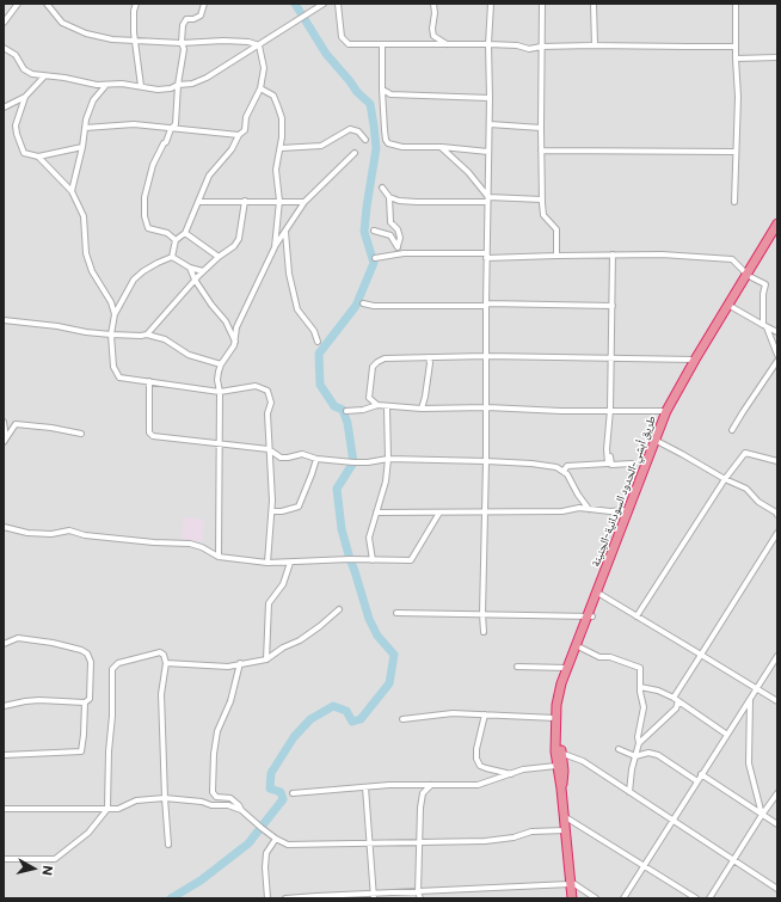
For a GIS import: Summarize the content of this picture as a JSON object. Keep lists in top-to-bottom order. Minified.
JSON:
{"streets":{"highway":["طريق أبشي-الحدود السودانية-الجنينة"]},"north":"right"}
